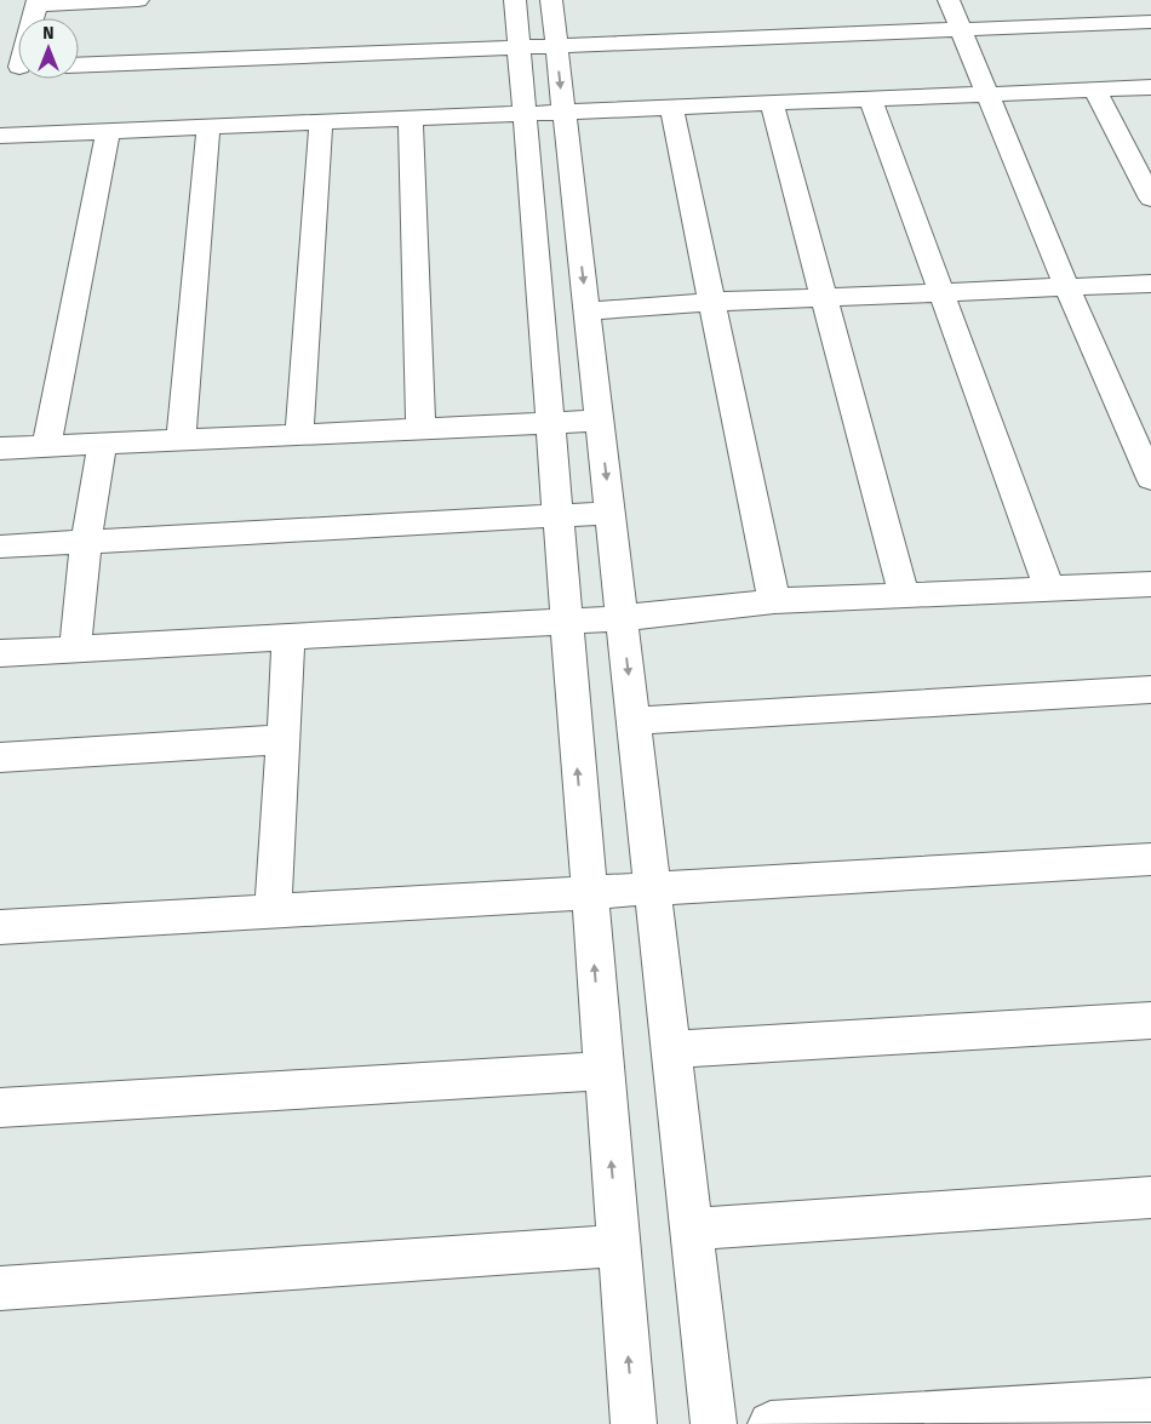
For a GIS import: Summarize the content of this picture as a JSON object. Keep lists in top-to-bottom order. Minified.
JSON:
{"north":"top"}
